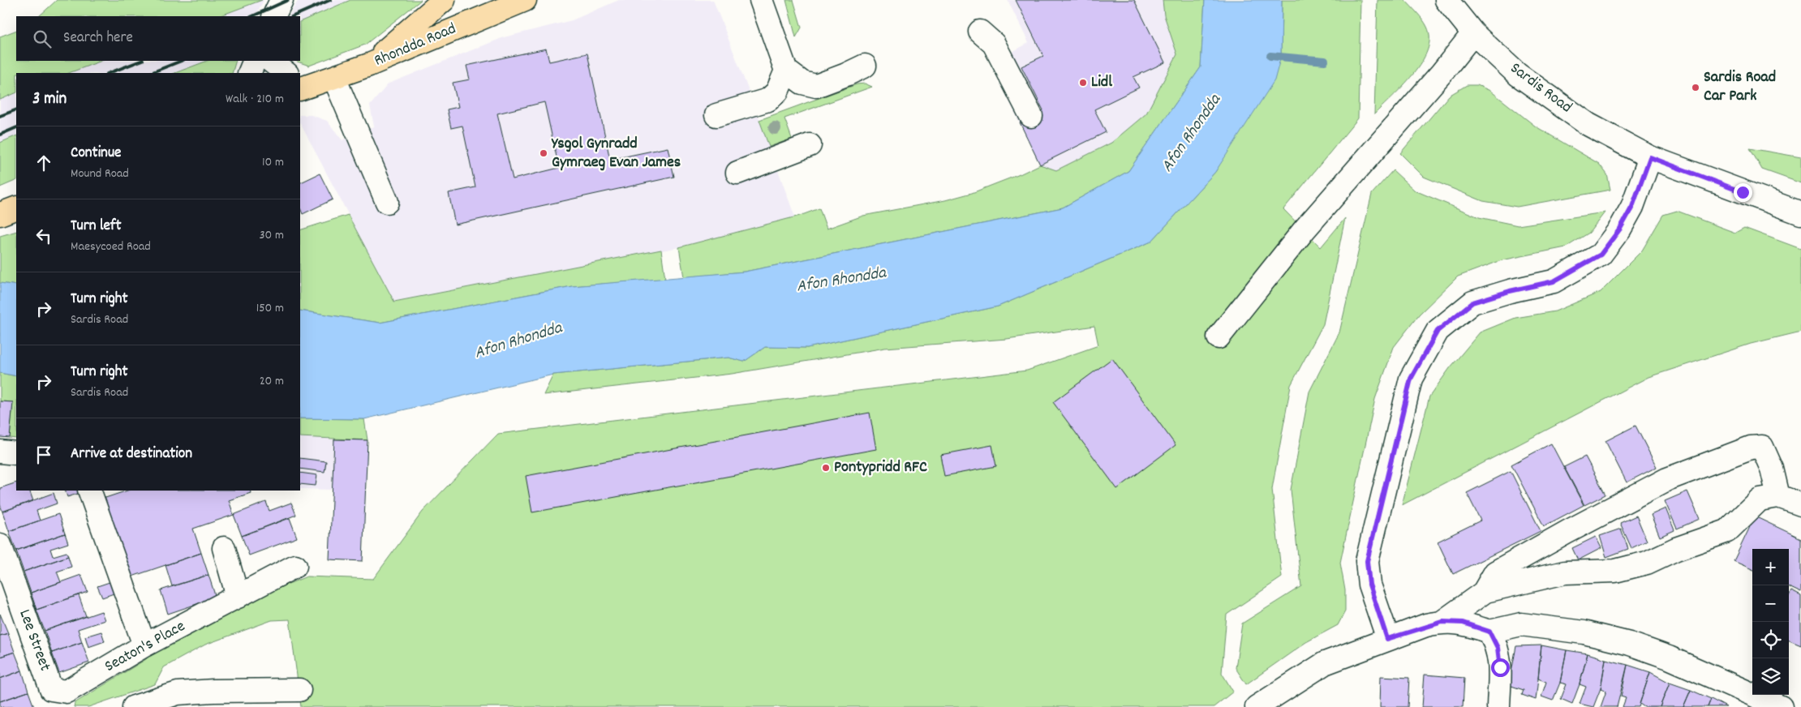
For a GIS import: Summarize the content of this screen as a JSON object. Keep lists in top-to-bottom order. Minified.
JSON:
{"streets":{"main road":["Rhondda Road"],"street":["Sardis Road","Lee Street","Seaton's Place"]},"crossings":[["Lee Street","Seaton's Place"]],"water":["Afon Rhondda"],"places":["Lidl","Sardis Road Car Park","Ysgol Gynradd Gymraeg Evan James","Pontypridd RFC"],"page":{"search":"Search here","heading":["3 min","Walk · 210 m"],"list":[["Continue","Mound Road","10 m"],["Turn left","Maesycoed Road","30 m"],["Turn right","Sardis Road","150 m"],["Turn right","Sardis Road","20 m"],"Arrive at destination"],"map_buttons":["+","−"]}}
